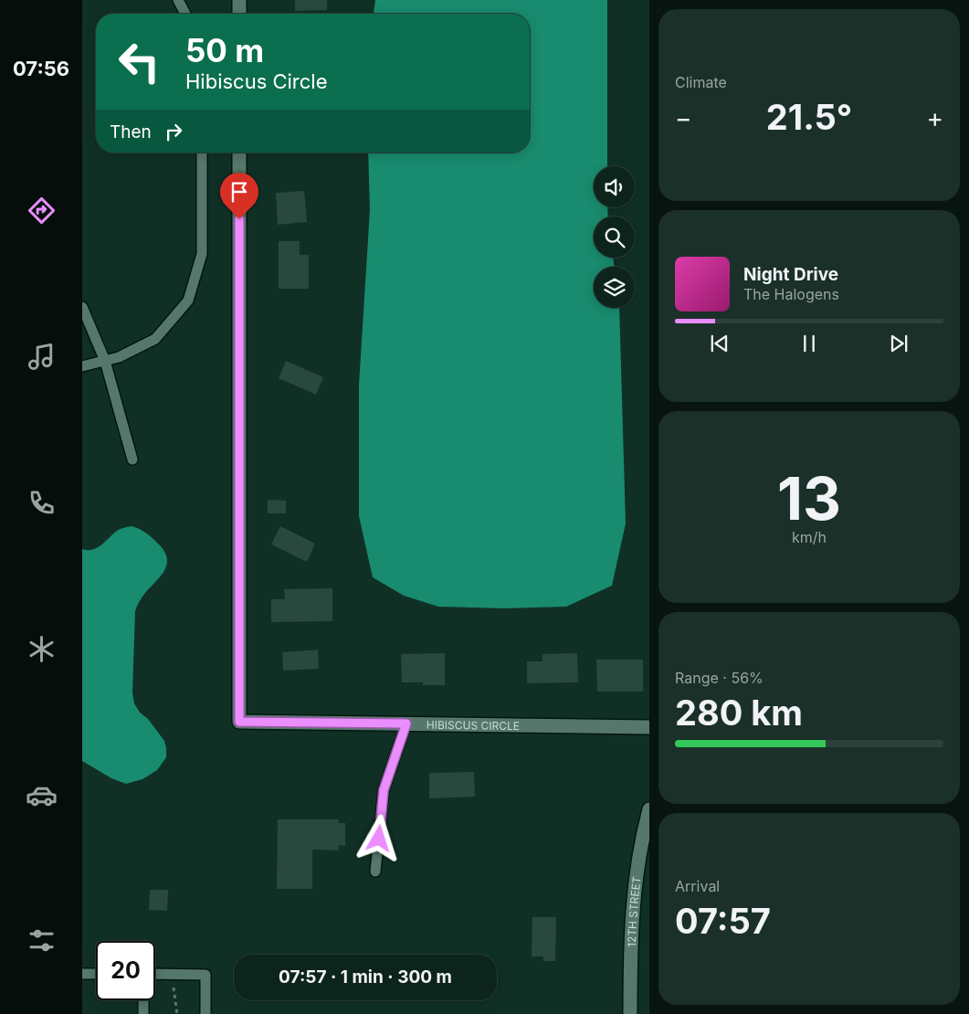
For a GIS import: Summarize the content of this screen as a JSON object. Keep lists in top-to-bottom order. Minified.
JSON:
{"streets":{"street":["HIBISCUS CIRCLE","12TH STREET"]},"page":{"tabs":"07:56","tile":["Climate",["13","km/h"],["Range · 56%","280 km"],["Arrival","07:57"]],"turn":["50 m","Hibiscus Circle"],"heat":["−","21.5°","+"],"then":"Then","song":["Night Drive","The Halogens"],"limit":"20","trip":"07:57 · 1 min · 300 m"}}
